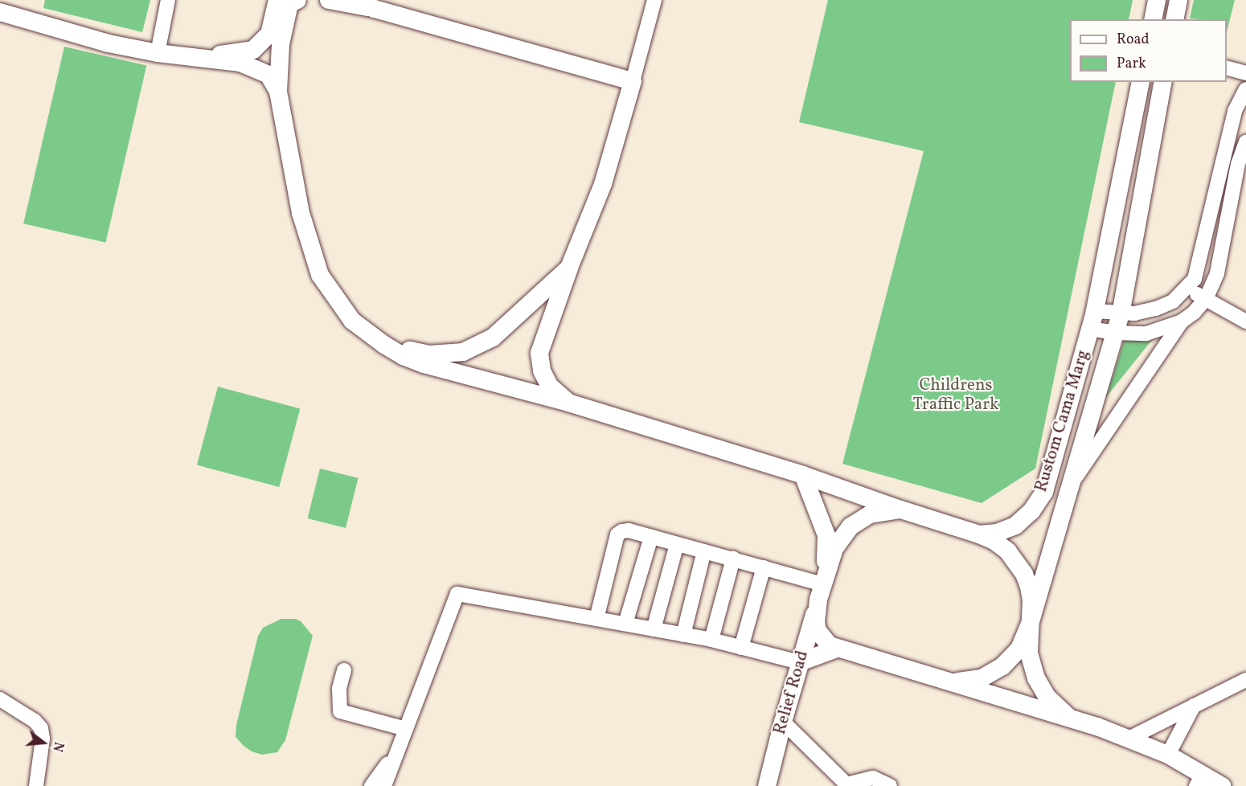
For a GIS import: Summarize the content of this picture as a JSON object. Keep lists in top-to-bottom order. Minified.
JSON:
{"streets":{"main road":["Rustom Cama Marg","Relief Road"]},"parks":["Childrens Traffic Park"],"legend":["Road","Park"],"north":"right"}
